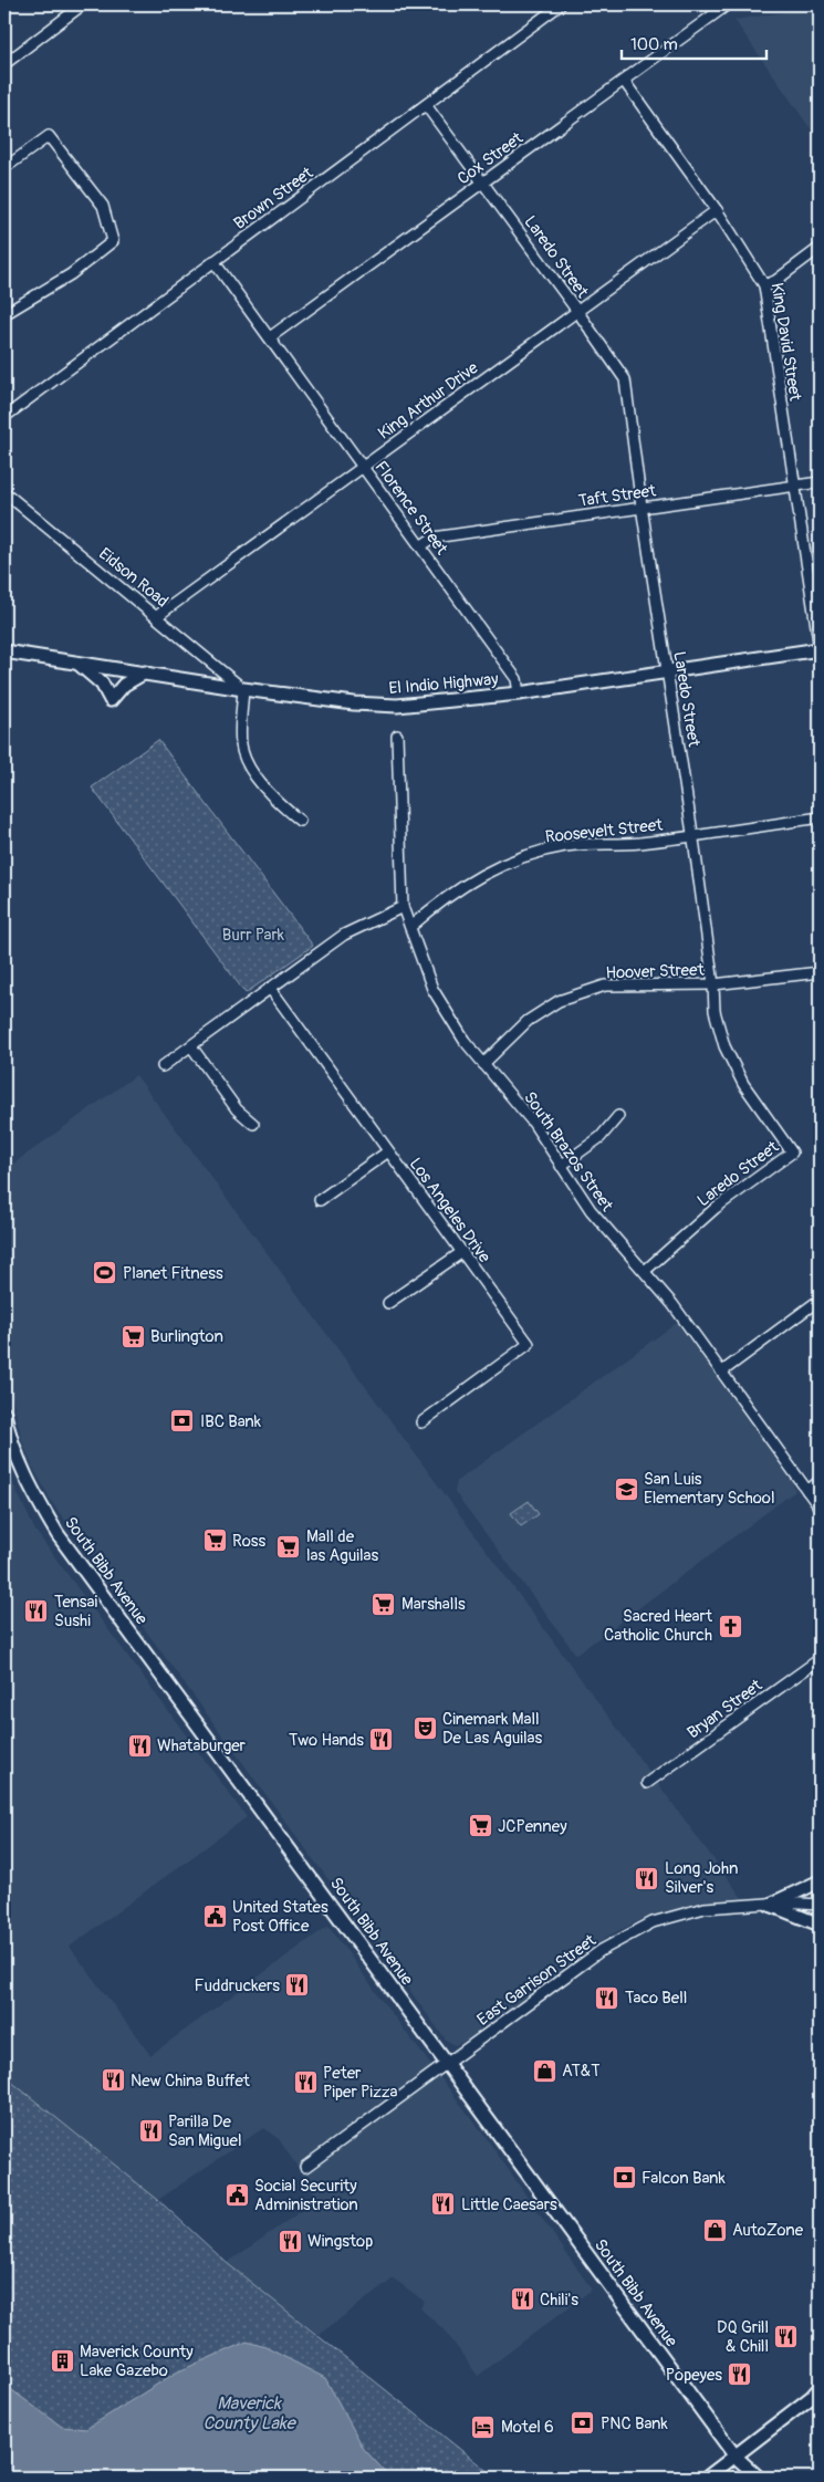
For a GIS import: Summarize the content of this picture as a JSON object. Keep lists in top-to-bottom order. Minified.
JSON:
{"streets":{"main road":["El Indio Highway","South Bibb Avenue"],"street":["Cox Street","Brown Street","Laredo Street","King David Street","King Arthur Drive","Taft Street","Florence Street","Eidson Road","Roosevelt Street","Hoover Street","South Brazos Street","Los Angeles Drive","Bryan Street","East Garrison Street"]},"crossings":[["Cox Street","Laredo Street"],["Cox Street","King David Street"],["Cox Street","Florence Street"],["Brown Street","Laredo Street"],["Brown Street","Florence Street"],["Laredo Street","King Arthur Drive"],["Laredo Street","Taft Street"],["Laredo Street","El Indio Highway"],["Laredo Street","Roosevelt Street"],["Laredo Street","Hoover Street"],["Laredo Street","South Brazos Street"],["King David Street","King Arthur Drive"],["King David Street","Taft Street"],["King David Street","El Indio Highway"],["King Arthur Drive","Florence Street"],["King Arthur Drive","Eidson Road"],["Taft Street","Florence Street"],["Florence Street","El Indio Highway"],["Eidson Road","El Indio Highway"],["Roosevelt Street","South Brazos Street"],["Hoover Street","South Brazos Street"],["South Bibb Avenue","East Garrison Street"]],"water":["Maverick County Lake"],"parks":["Burr Park"],"places":{"sports":["Planet Fitness"],"supermarket":["Burlington","Ross","Mall de las Aguilas","Marshalls","JCPenney"],"bank":["IBC Bank","Falcon Bank","PNC Bank"],"school or university":["San Luis Elementary School"],"restaurant":["Tensai Sushi","Two Hands","Whataburger","Long John Silver's","Fuddruckers","Taco Bell","New China Buffet","Peter Piper Pizza","Parilla De San Miguel","Little Caesars","Wingstop","Chili's","DQ Grill & Chill","Popeyes"],"church":["Sacred Heart Catholic Church"],"theatre":["Cinemark Mall De Las Aguilas"],"public building":["United States Post Office","Social Security Administration"],"shop":["AT&T","AutoZone"],"building":["Maverick County Lake Gazebo"],"hotel":["Motel 6"]},"scale_bar":"100 m"}
